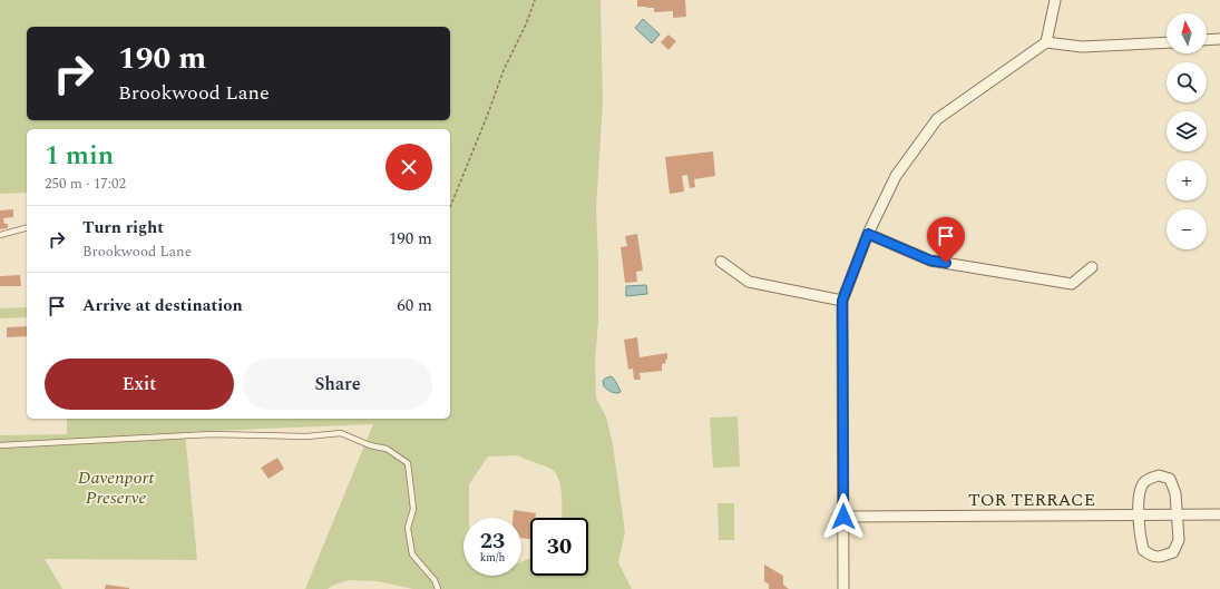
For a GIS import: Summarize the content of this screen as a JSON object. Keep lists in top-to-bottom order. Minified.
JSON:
{"streets":{"street":["TOR TERRACE"]},"parks":["Davenport Preserve"],"north":"top","page":{"map_buttons":["+","−"],"turn":["190 m","Brookwood Lane"],"heading":["1 min","250 m · 17:02"],"list":[{"name":"Turn right","note":"Brookwood Lane","value":"190 m"},{"name":"Arrive at destination","value":"60 m"}],"buttons":["Exit","Share"],"speed":"23 km/h","limit":"30"}}
